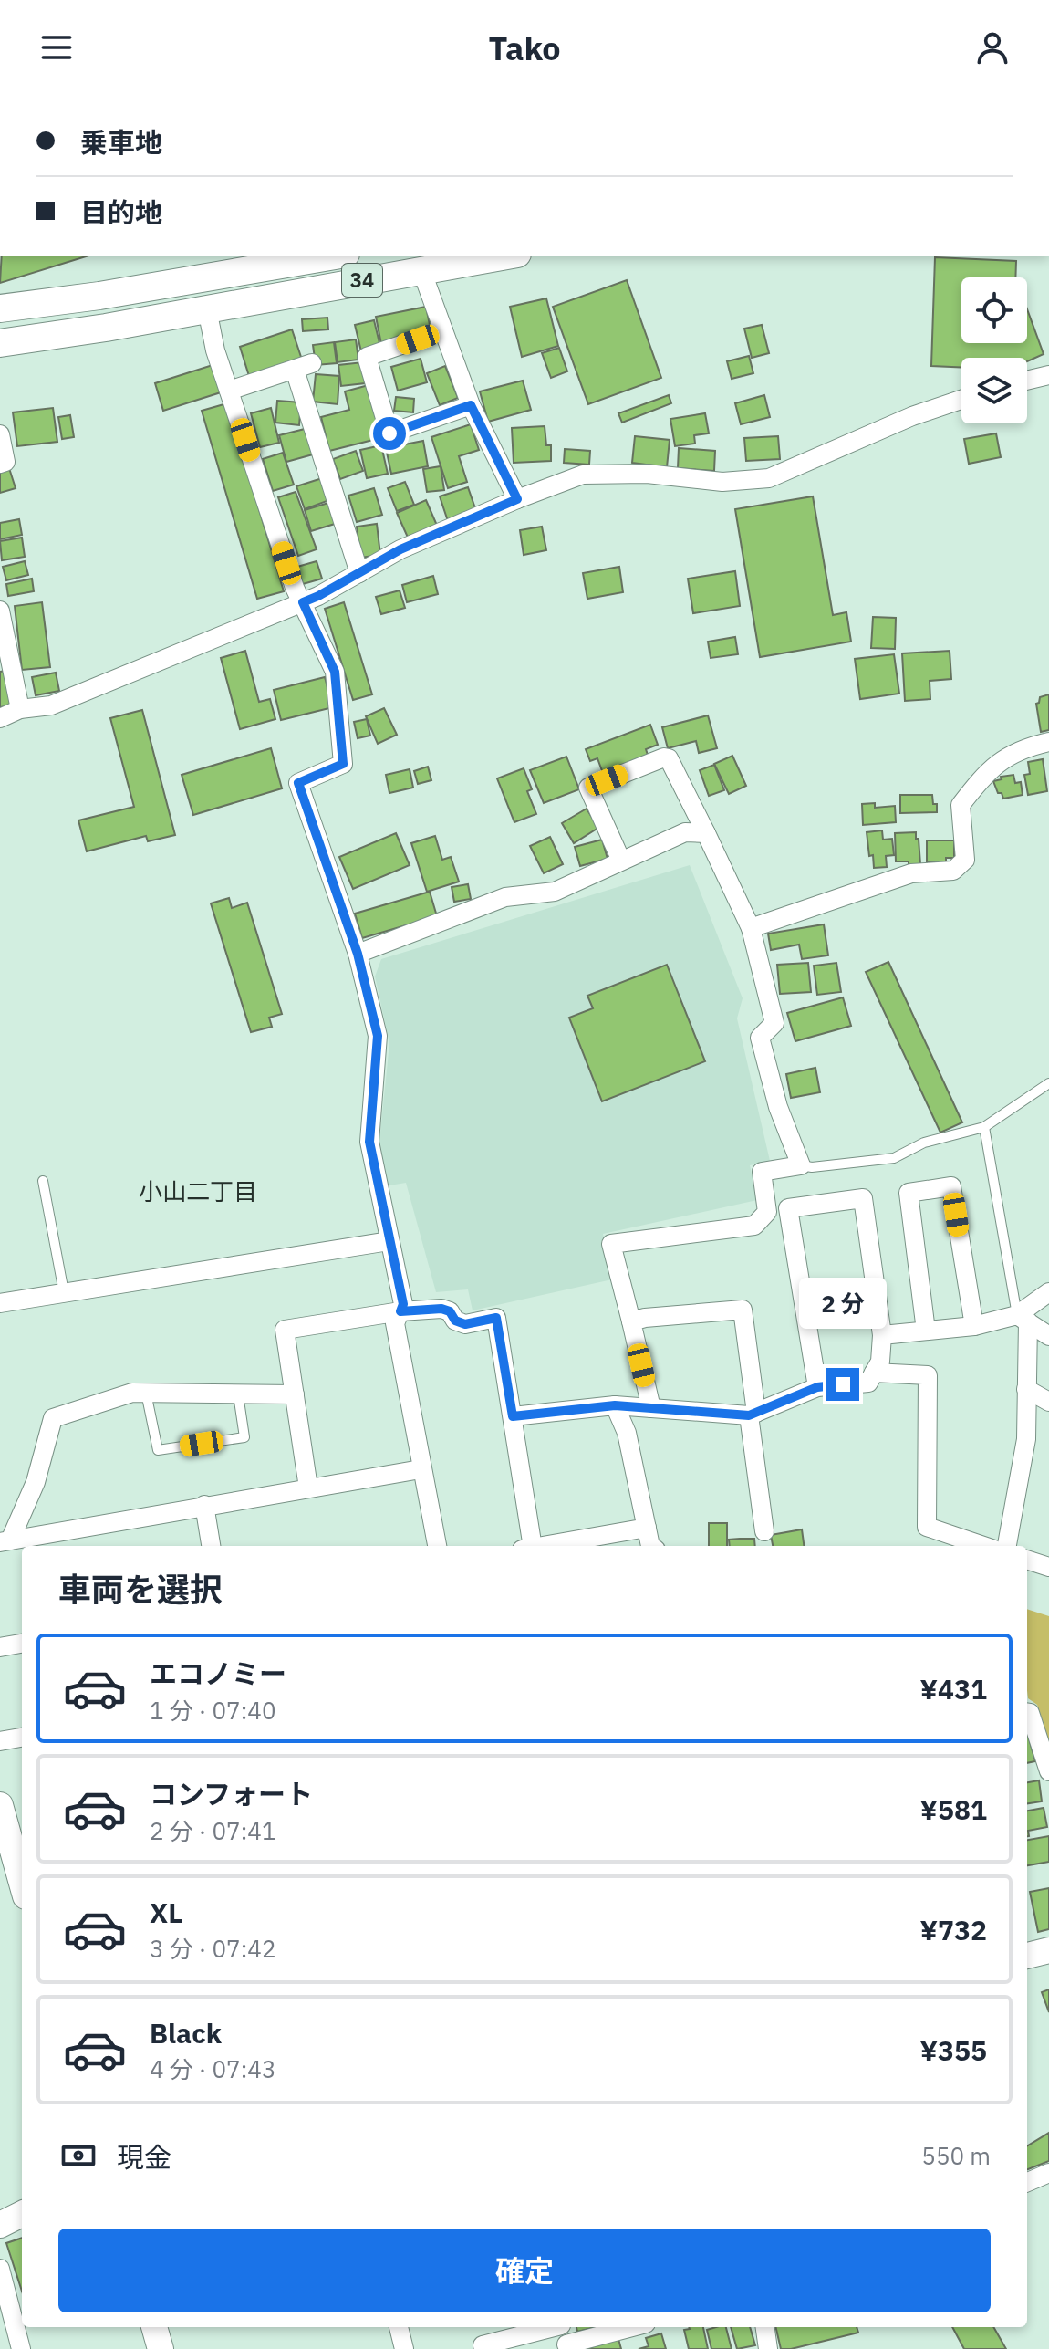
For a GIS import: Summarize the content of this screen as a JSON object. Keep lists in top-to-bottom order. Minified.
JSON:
{"streets":{"main road":["34"]},"districts":["小山二丁目"],"page":{"header":"Tako","banner":["乗車地","目的地"],"bubble":"2 分","heading":"車両を選択","list":[{"name":"エコノミー","note":"1 分 · 07:40","value":"¥431"},{"name":"コンフォート","note":"2 分 · 07:41","value":"¥581"},{"name":"XL","note":"3 分 · 07:42","value":"¥732"},{"name":"Black","note":"4 分 · 07:43","value":"¥355"}],"pay":["現金","550 m"],"buttons":"確定"}}
